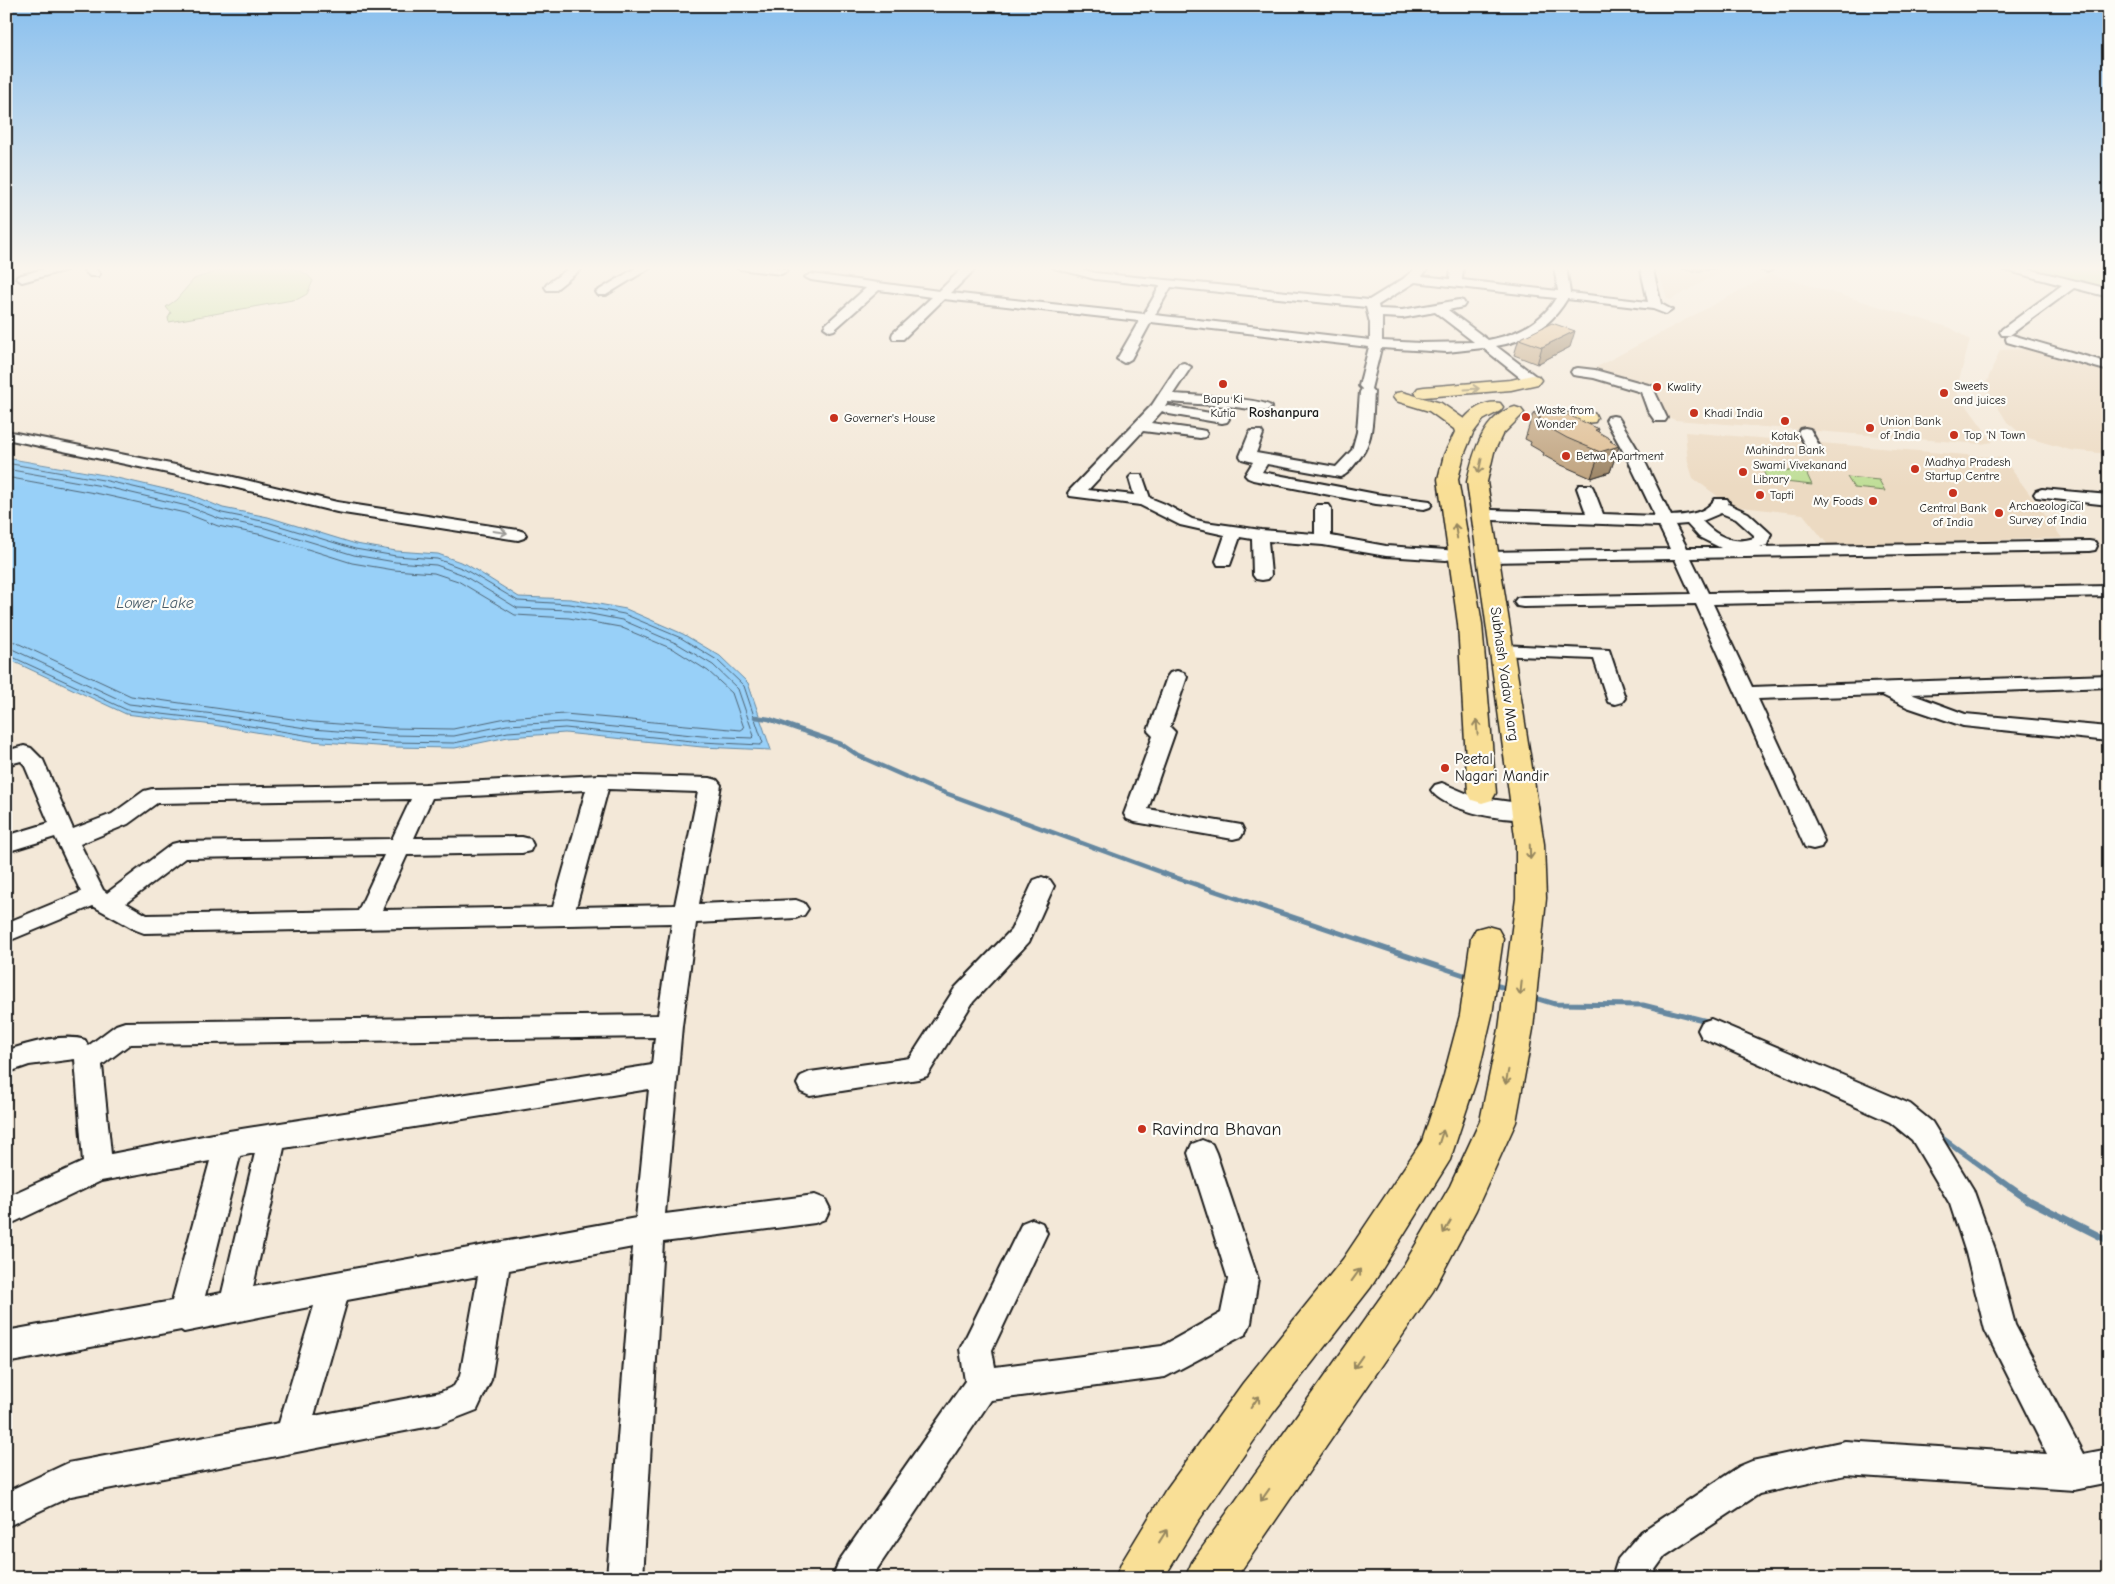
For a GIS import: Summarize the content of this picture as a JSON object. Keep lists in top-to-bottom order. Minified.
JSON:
{"streets":{"main road":["Subhash Yadav Marg"]},"districts":["Roshanpura"],"water":["Lower Lake"],"places":["Bapu Ki Kutia","Kwality","Sweets and juices","Khadi India","Waste from Wonder","Governer's House","Kotak Mahindra Bank","Union Bank of India","Top 'N Town","Betwa Apartment","Madhya Pradesh Startup Centre","Swami Vivekanand Library","Central Bank of India","Tapti","My Foods","Archaeological Survey of India","Peetal Nagari Mandir","Ravindra Bhavan"]}
